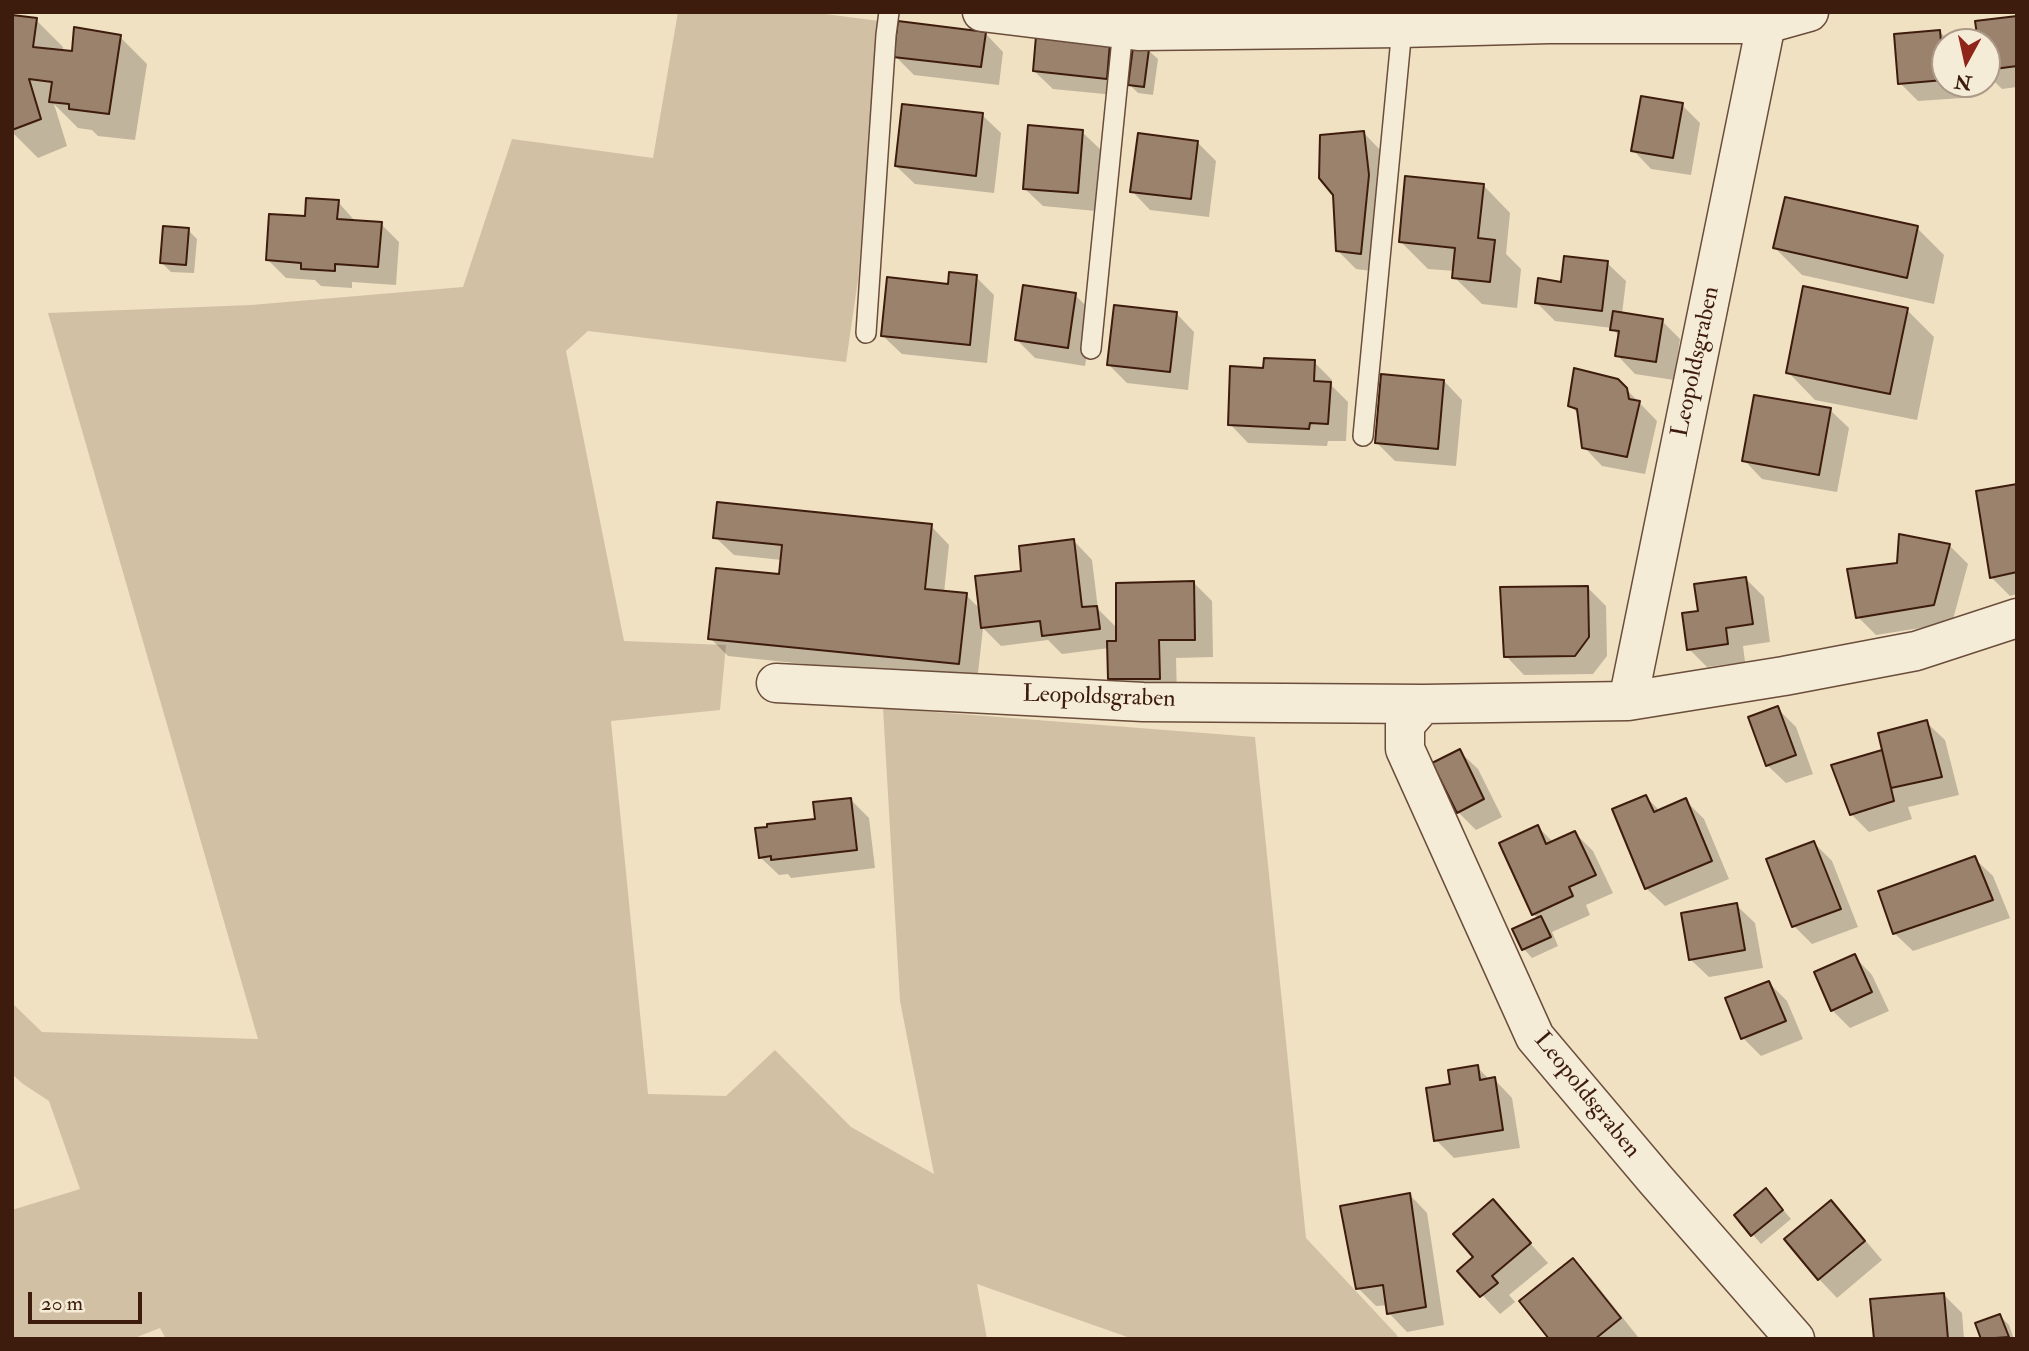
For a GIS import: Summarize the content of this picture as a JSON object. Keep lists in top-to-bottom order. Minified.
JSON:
{"streets":{"street":["Leopoldsgraben"]},"scale_bar":"20 m","north":"bottom"}
